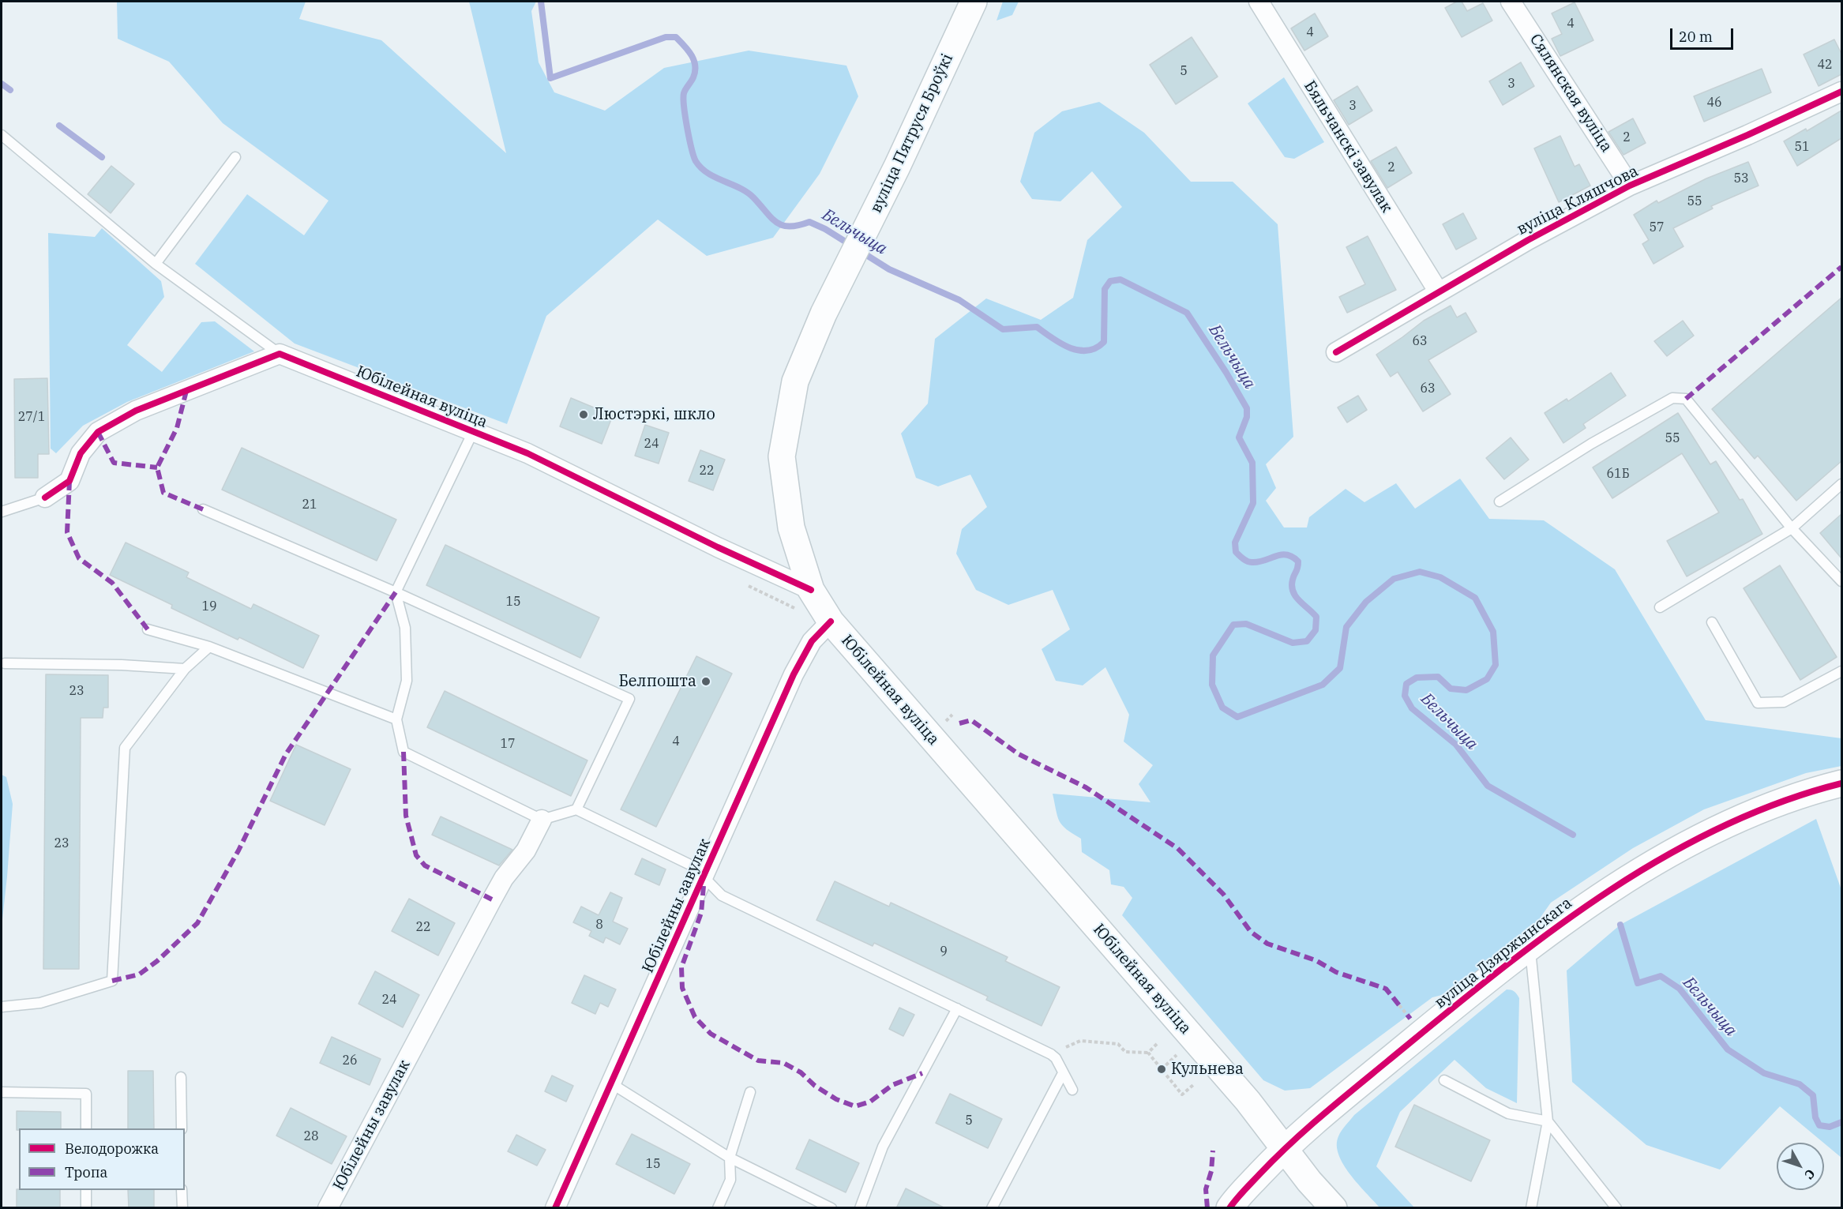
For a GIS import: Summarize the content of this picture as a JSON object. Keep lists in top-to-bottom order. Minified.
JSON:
{"streets":{"main road":["вуліца Пятруся Броўкі","Юбілейная вуліца","вуліца Дзяржынскага"],"street":["Сялянская вуліца","Бяльчанскі завулак","вуліца Кляшчова","Юбілейны завулак"]},"crossings":[["Сялянская вуліца","вуліца Кляшчова"],["вуліца Пятруся Броўкі","Юбілейная вуліца"],["Бяльчанскі завулак","вуліца Кляшчова"],["Юбілейная вуліца","Юбілейны завулак"],["Юбілейная вуліца","вуліца Дзяржынскага"]],"water":["Бельчыца"],"places":["Люстэркі, шкло","Белпошта","Кульнева"],"house_numbers":["4","4","42","5","3","46","3","2","51","2","53","55","57","63","63","27/1","55","24","22","61Б","21","15","19","23","4","17","23","8","22","9","24","26","5","28","15"],"legend":["Велодорожка","Тропа"],"scale_bar":"20 m","north":"bottom right"}
